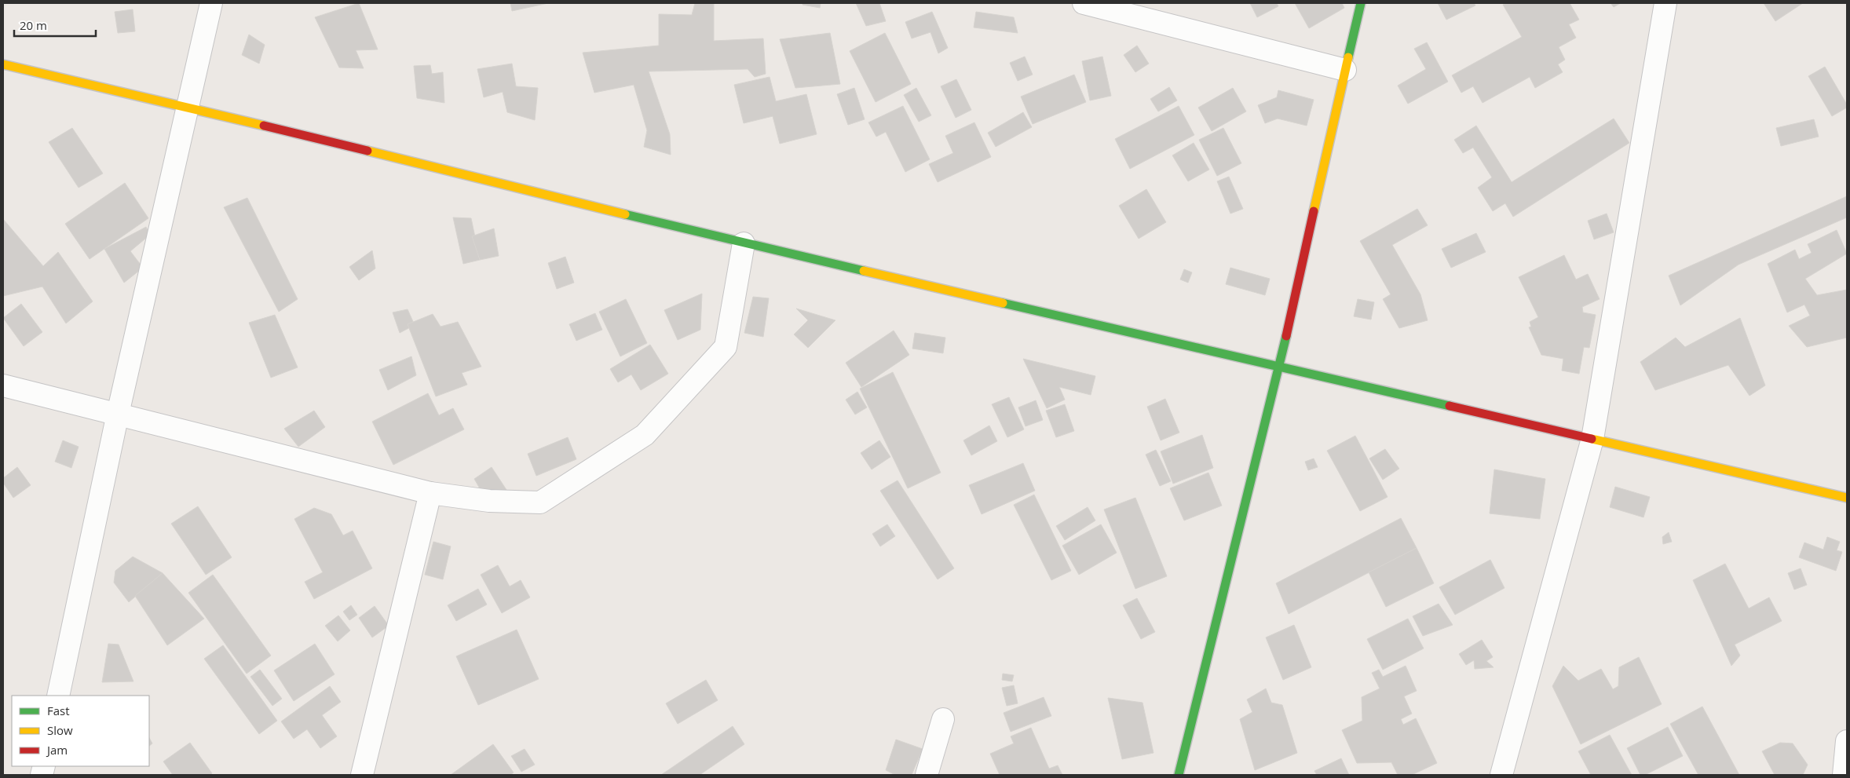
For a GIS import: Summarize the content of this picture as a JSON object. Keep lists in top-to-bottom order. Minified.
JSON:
{"legend":["Fast","Slow","Jam"],"scale_bar":"20 m"}
